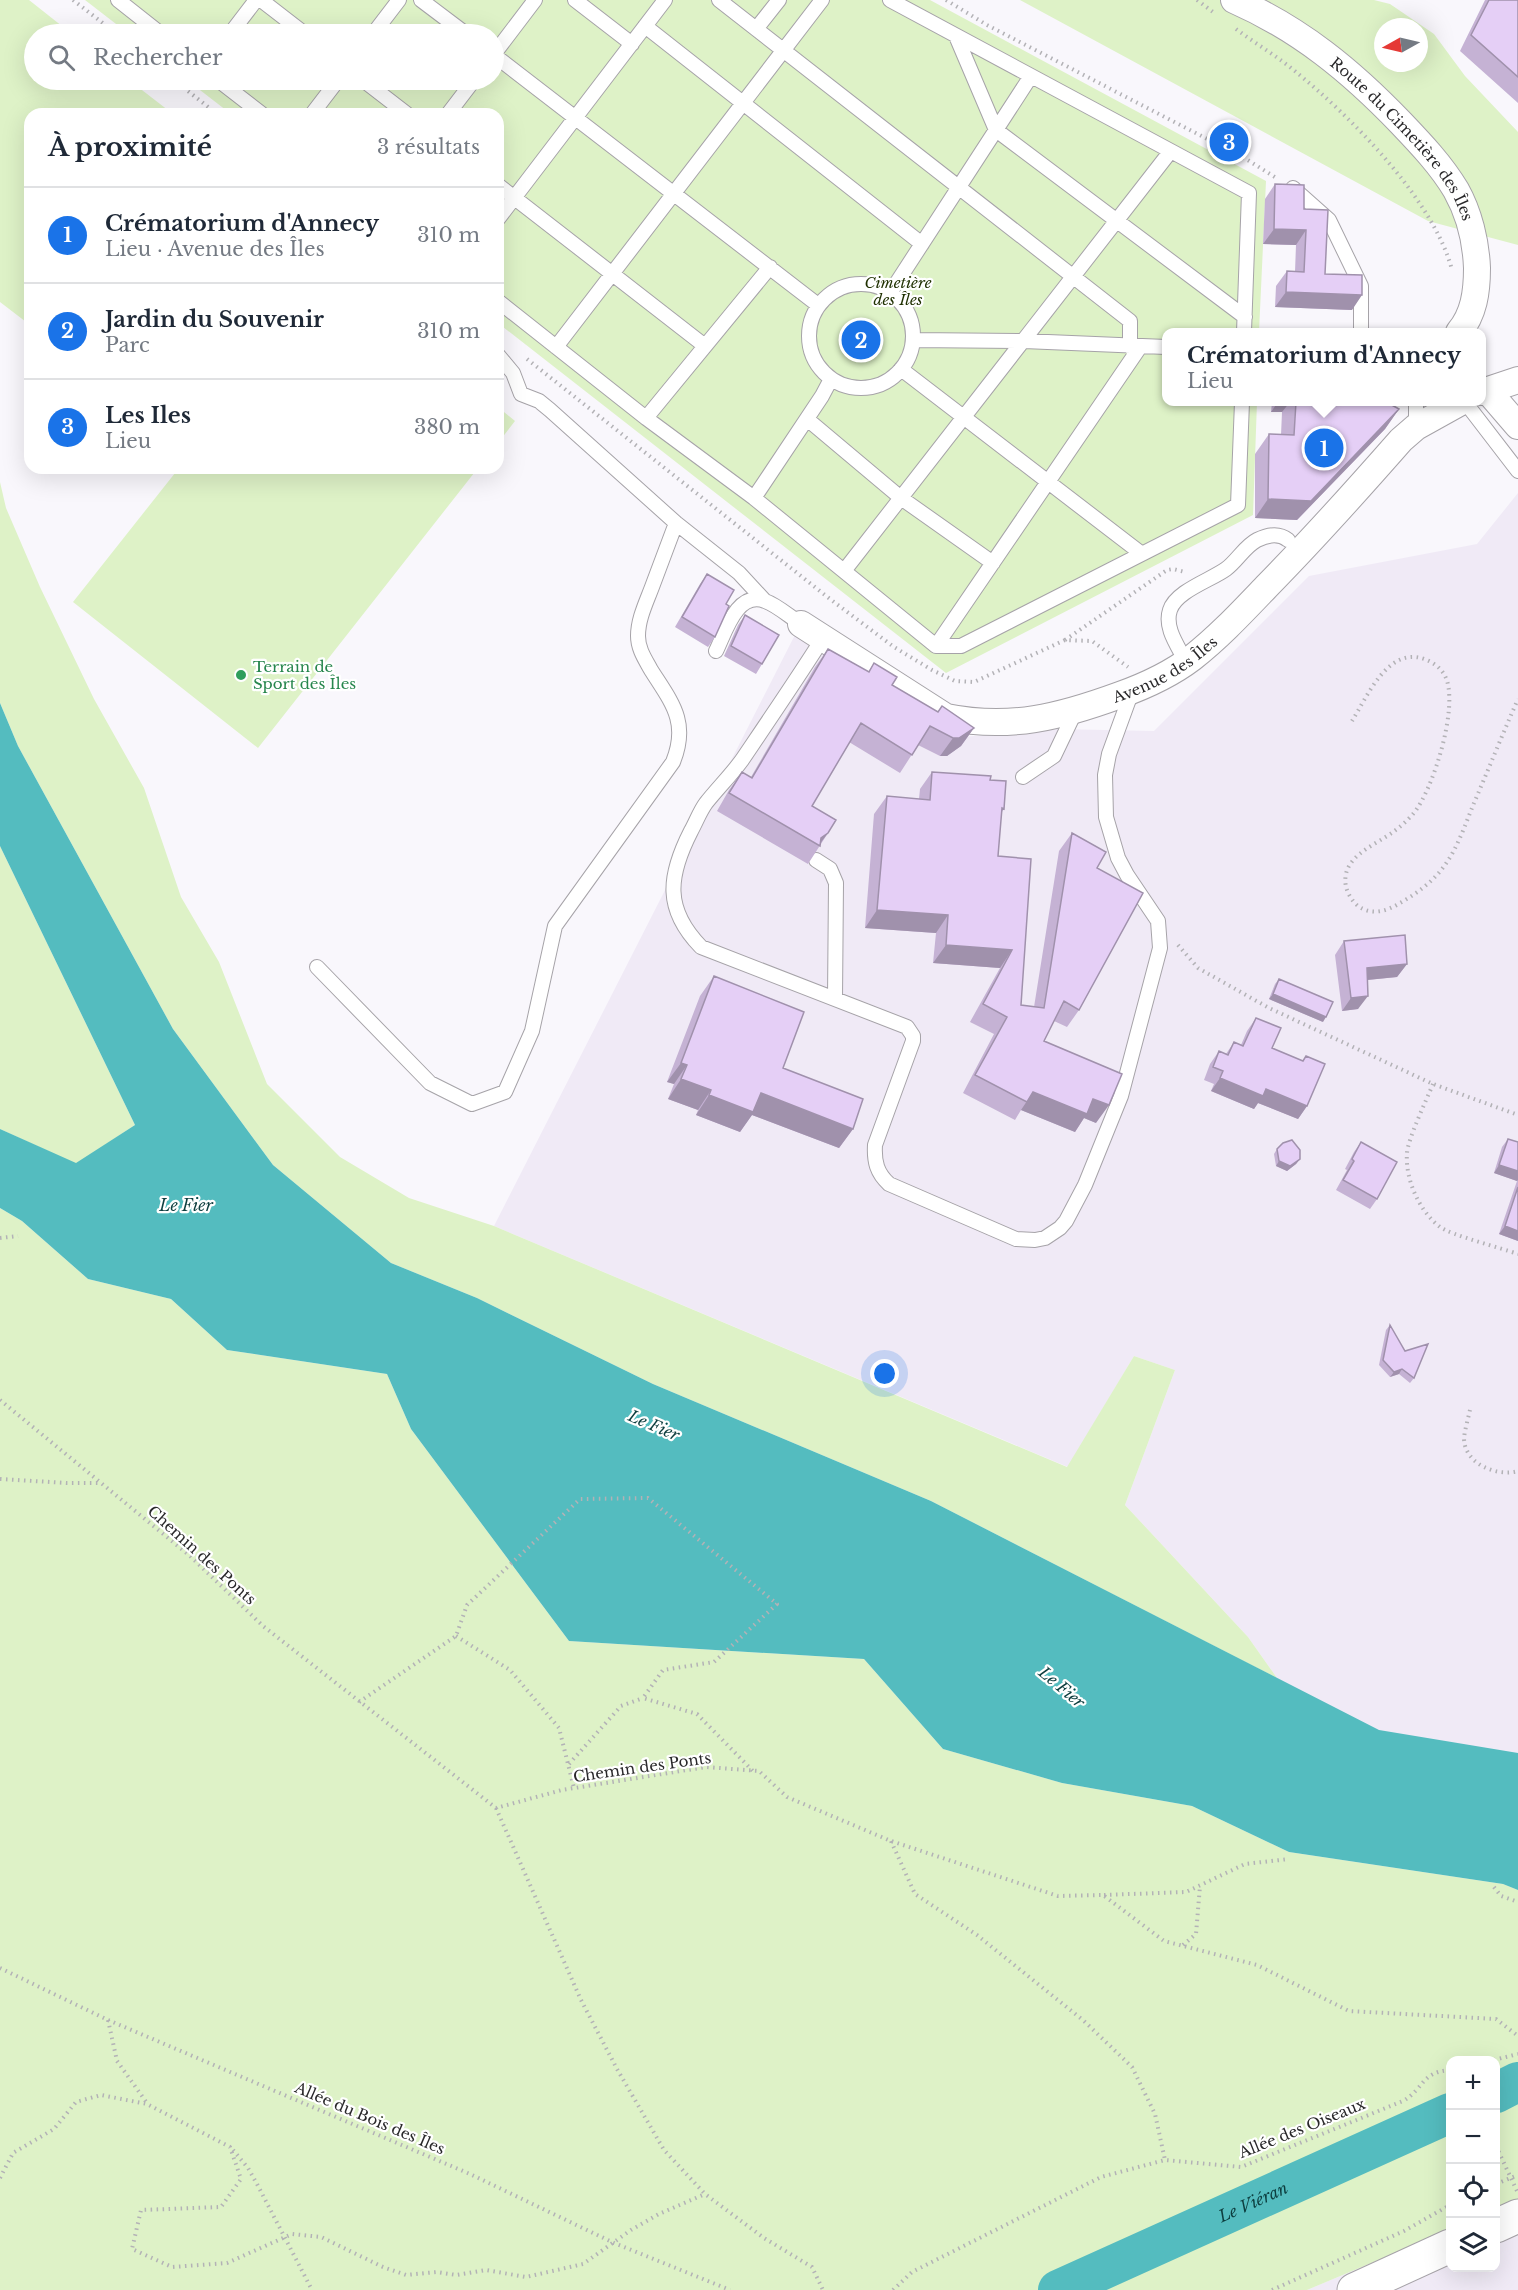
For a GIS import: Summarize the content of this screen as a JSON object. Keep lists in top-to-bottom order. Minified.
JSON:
{"streets":{"street":["Route du Cimetière des Îles","Avenue des Îles"],"path":["Chemin des Ponts","Allée du Bois des Îles","Allée des Oiseaux"]},"water":["Le Fier","Le Viéran"],"parks":["Cimetière des Îles"],"places":["Terrain de Sport des Îles"],"north":"left","page":{"search":"Rechercher","heading":["À proximité","3 résultats"],"pins":["3","2","1"],"list":[{"mark":"1","name":"Crématorium d'Annecy","note":"Lieu · Avenue des Îles","value":"310 m"},{"mark":"2","name":"Jardin du Souvenir","note":"Parc","value":"310 m"},{"mark":"3","name":"Les Iles","note":"Lieu","value":"380 m"}],"popup":["Crématorium d'Annecy","Lieu"],"map_buttons":["+","−"]}}
